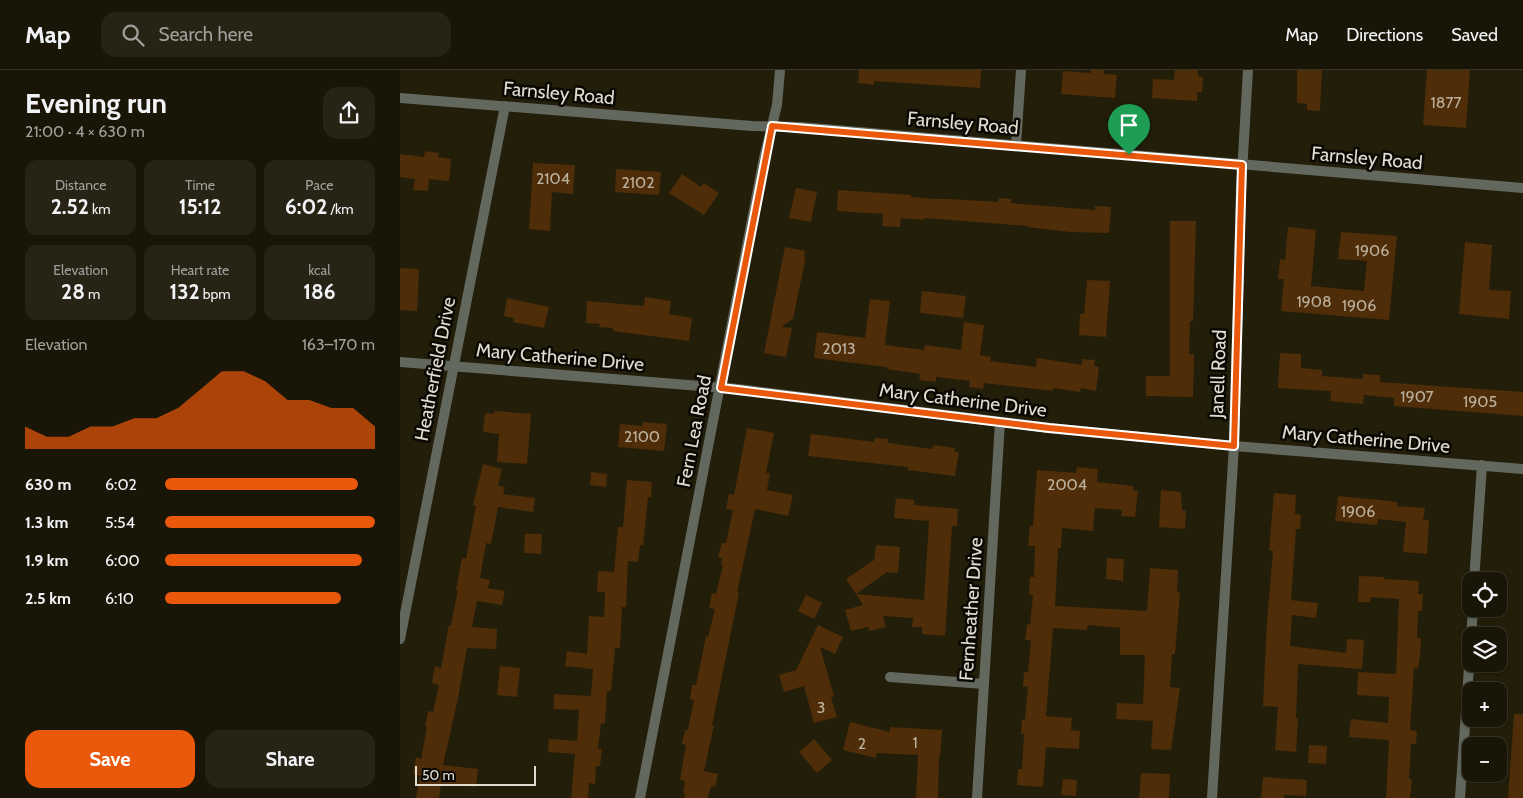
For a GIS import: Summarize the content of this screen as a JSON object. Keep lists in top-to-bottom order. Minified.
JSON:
{"streets":{"street":["Farnsley Road","Mary Catherine Drive","Heatherfield Drive","Janell Road","Fern Lea Road","Fernheather Drive"]},"crossings":[["Farnsley Road","Heatherfield Drive"],["Farnsley Road","Janell Road"],["Farnsley Road","Fern Lea Road"],["Mary Catherine Drive","Heatherfield Drive"],["Mary Catherine Drive","Janell Road"],["Mary Catherine Drive","Fern Lea Road"],["Mary Catherine Drive","Fernheather Drive"]],"house_numbers":["1877","2104","2102","1906","1908","1906","2013","1907","1905","2100","2004","1906","3","1","2"],"scale_bar":"50 m","page":{"header":"Map","search":"Search here","nav":["Map","Directions","Saved"],"heading":["Evening run","21:00 · 4 × 630 m"],"stats":[["Distance","2.52 km"],["Time","15:12"],["Pace","6:02 /km"],["Elevation","28 m"],["Heart rate","132 bpm"],["kcal","186"]],"chart":["Elevation","163–170 m"],"list":[{"name":"630 m","note":"6:02"},{"name":"1.3 km","note":"5:54"},{"name":"1.9 km","note":"6:00"},{"name":"2.5 km","note":"6:10"}],"map_buttons":["+","−"],"buttons":["Save","Share"],"scale":"50 m"}}
